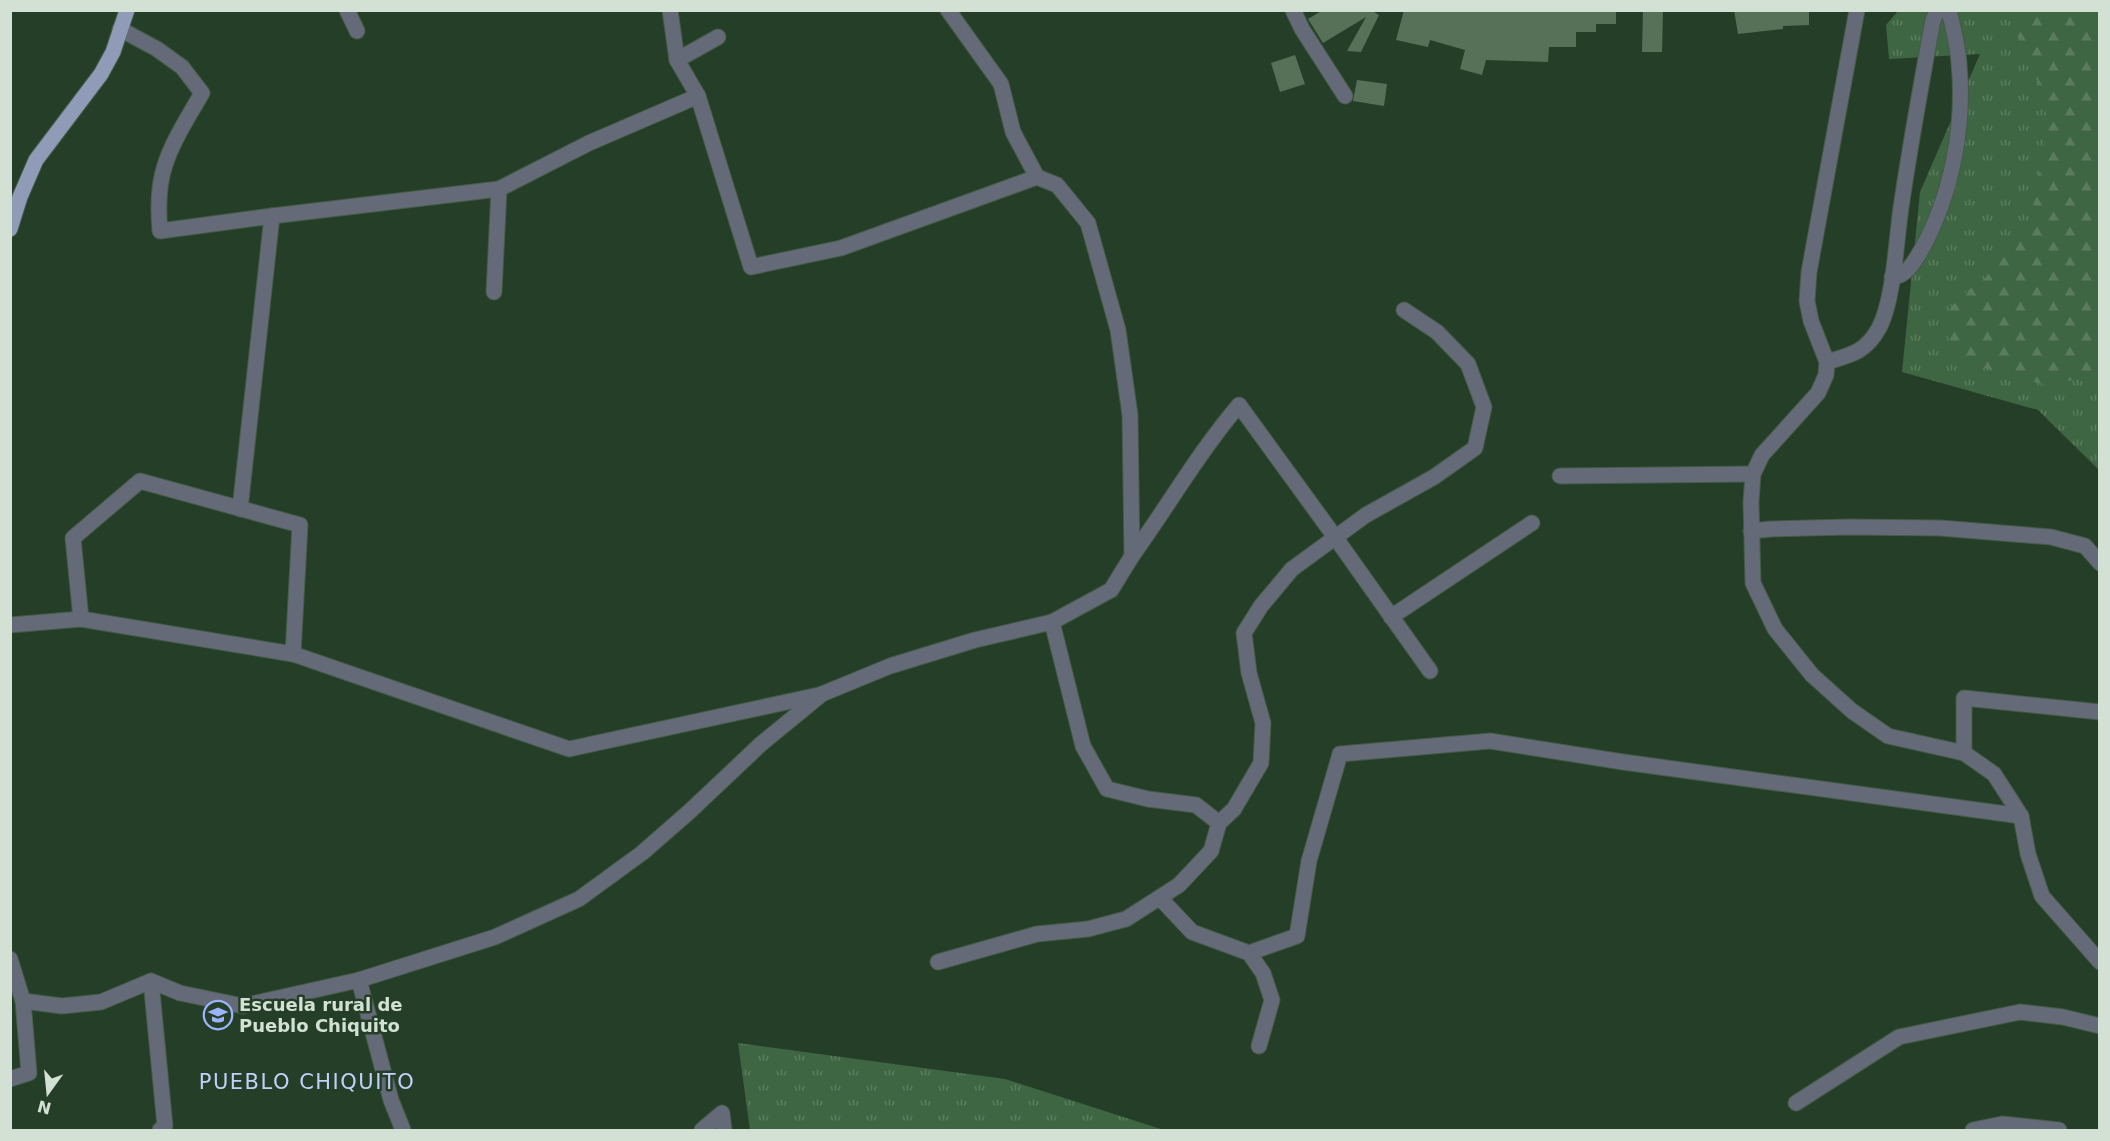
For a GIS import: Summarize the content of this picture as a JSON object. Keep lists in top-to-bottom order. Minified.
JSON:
{"districts":["PUEBLO CHIQUITO"],"places":{"school or university":["Escuela rural de Pueblo Chiquito"]},"north":"bottom"}
